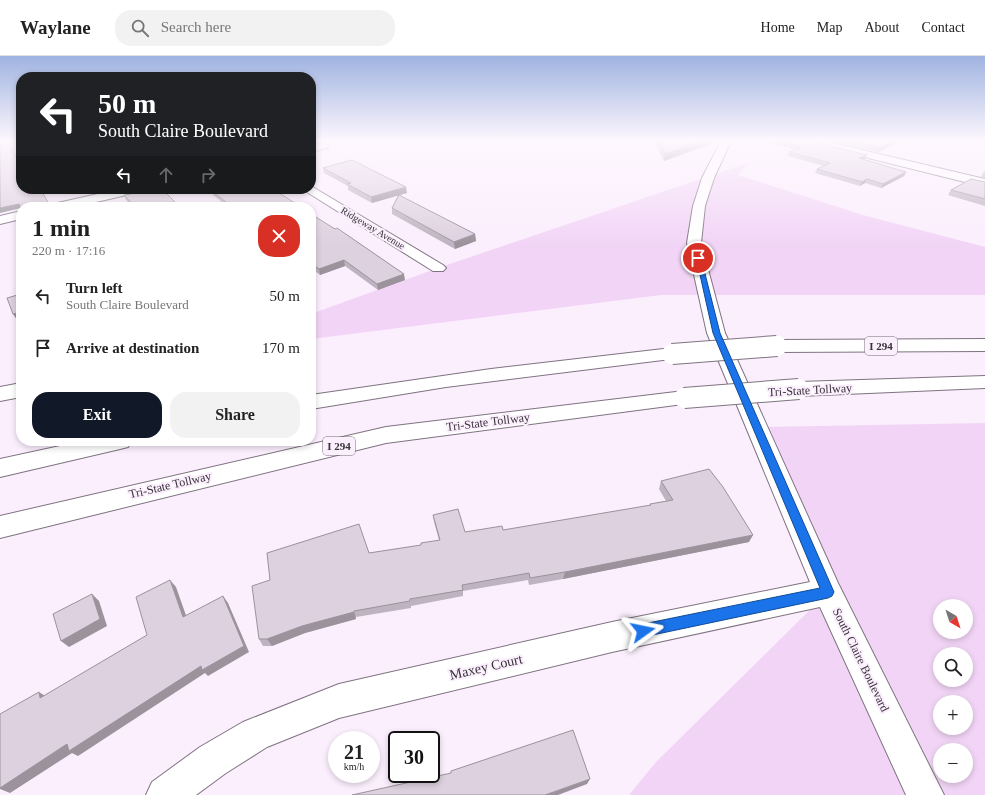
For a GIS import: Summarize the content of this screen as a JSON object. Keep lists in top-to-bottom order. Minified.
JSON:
{"streets":{"main road":["Ridgeway Avenue","I 294","Tri-State Tollway","South Claire Boulevard","Maxey Court"]},"crossings":[["South Claire Boulevard","Maxey Court"]],"north":"bottom right","page":{"header":"Waylane","search":"Search here","nav":["Home","Map","About","Contact"],"turn":["50 m","South Claire Boulevard"],"heading":["1 min","220 m · 17:16"],"list":[{"name":"Turn left","note":"South Claire Boulevard","value":"50 m"},{"name":"Arrive at destination","value":"170 m"}],"buttons":["Exit","Share"],"map_buttons":["+","−"],"speed":"21 km/h","limit":"30"}}
